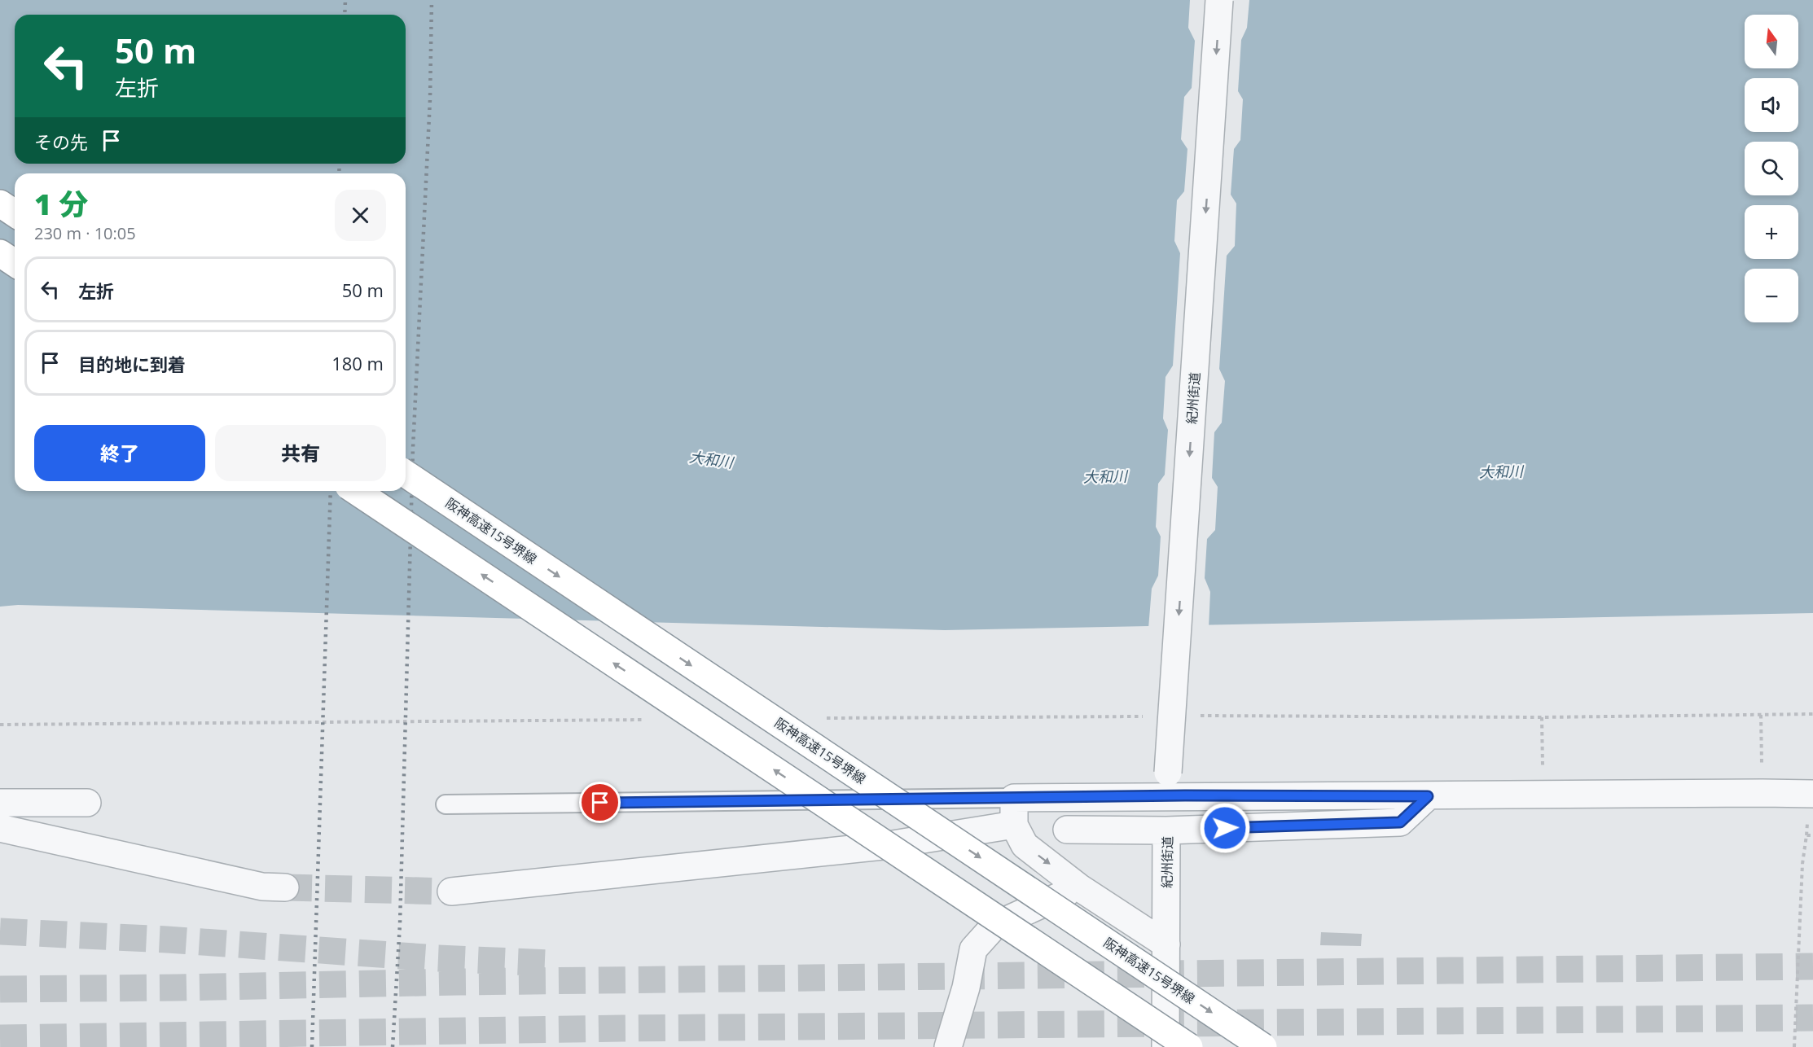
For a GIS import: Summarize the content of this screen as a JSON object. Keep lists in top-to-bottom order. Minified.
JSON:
{"streets":{"highway":["阪神高速15号堺線"],"street":["紀州街道"]},"one_way":["紀州街道"],"water":["大和川"],"north":"top","page":{"map_buttons":["+","−"],"turn":["50 m","左折"],"then":"その先","heading":["1 分","230 m · 10:05"],"list":[{"name":"左折","value":"50 m"},{"name":"目的地に到着","value":"180 m"}],"buttons":["終了","共有"]}}
